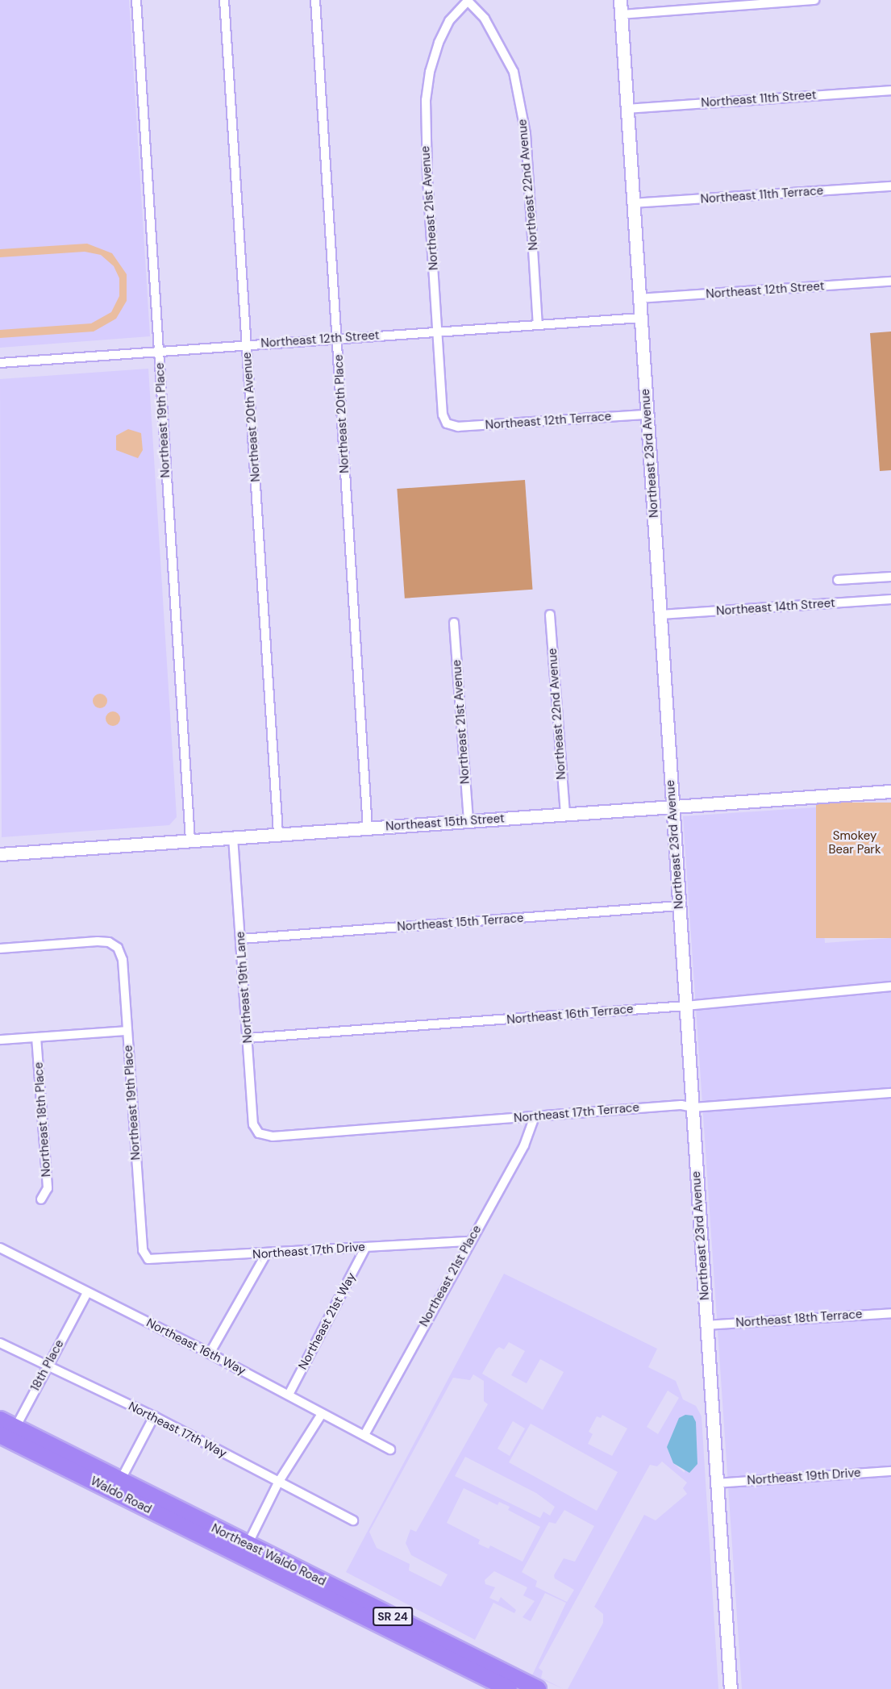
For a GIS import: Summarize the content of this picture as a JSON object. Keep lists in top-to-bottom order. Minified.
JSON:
{"streets":{"highway":["Waldo Road","Northeast Waldo Road","SR 24"],"main road":["Northeast 23rd Avenue","Northeast 15th Street"],"street":["Northeast 11th Street","Northeast 22nd Avenue","Northeast 11th Terrace","Northeast 21st Avenue","Northeast 12th Street","Northeast 20th Place","Northeast 20th Avenue","Northeast 19th Place","Northeast 12th Terrace","Northeast 14th Street","Northeast 15th Terrace","Northeast 19th Lane","Northeast 16th Terrace","Northeast 17th Terrace","Northeast 18th Place","Northeast 17th Drive","Northeast 21st Place","Northeast 18th Terrace","Northeast 21st Way","Northeast 16th Way","18th Place","Northeast 17th Way","Northeast 19th Drive"]},"crossings":[["Northeast 11th Street","Northeast 23rd Avenue"],["Northeast 22nd Avenue","Northeast 21st Avenue"],["Northeast 22nd Avenue","Northeast 12th Street"],["Northeast 22nd Avenue","Northeast 15th Street"],["Northeast 11th Terrace","Northeast 23rd Avenue"],["Northeast 21st Avenue","Northeast 12th Street"],["Northeast 21st Avenue","Northeast 12th Terrace"],["Northeast 21st Avenue","Northeast 15th Street"],["Northeast 12th Street","Northeast 20th Place"],["Northeast 12th Street","Northeast 20th Avenue"],["Northeast 12th Street","Northeast 19th Place"],["Northeast 12th Street","Northeast 23rd Avenue"],["Northeast 20th Place","Northeast 15th Street"],["Northeast 20th Avenue","Northeast 15th Street"],["Northeast 19th Place","Northeast 15th Street"],["Northeast 19th Place","Northeast 17th Drive"],["Northeast 12th Terrace","Northeast 23rd Avenue"],["Northeast 23rd Avenue","Northeast 14th Street"],["Northeast 23rd Avenue","Northeast 15th Street"],["Northeast 23rd Avenue","Northeast 15th Terrace"],["Northeast 23rd Avenue","Northeast 16th Terrace"],["Northeast 23rd Avenue","Northeast 17th Terrace"],["Northeast 23rd Avenue","Northeast 18th Terrace"],["Northeast 23rd Avenue","Northeast 19th Drive"],["Northeast 15th Street","Northeast 19th Lane"],["Northeast 15th Terrace","Northeast 19th Lane"],["Northeast 19th Lane","Northeast 16th Terrace"],["Northeast 19th Lane","Northeast 17th Terrace"],["Northeast 17th Terrace","Northeast 21st Place"],["Northeast 17th Drive","Northeast 21st Place"],["Northeast 17th Drive","Northeast 21st Way"],["Northeast 21st Place","Northeast 16th Way"],["Northeast 21st Way","Northeast 16th Way"],["Northeast 16th Way","18th Place"],["18th Place","Northeast 17th Way"],["18th Place","Waldo Road"],["18th Place","SR 24"],["Waldo Road","Northeast Waldo Road"],["Waldo Road","SR 24"]],"parks":["Smokey Bear Park"]}
